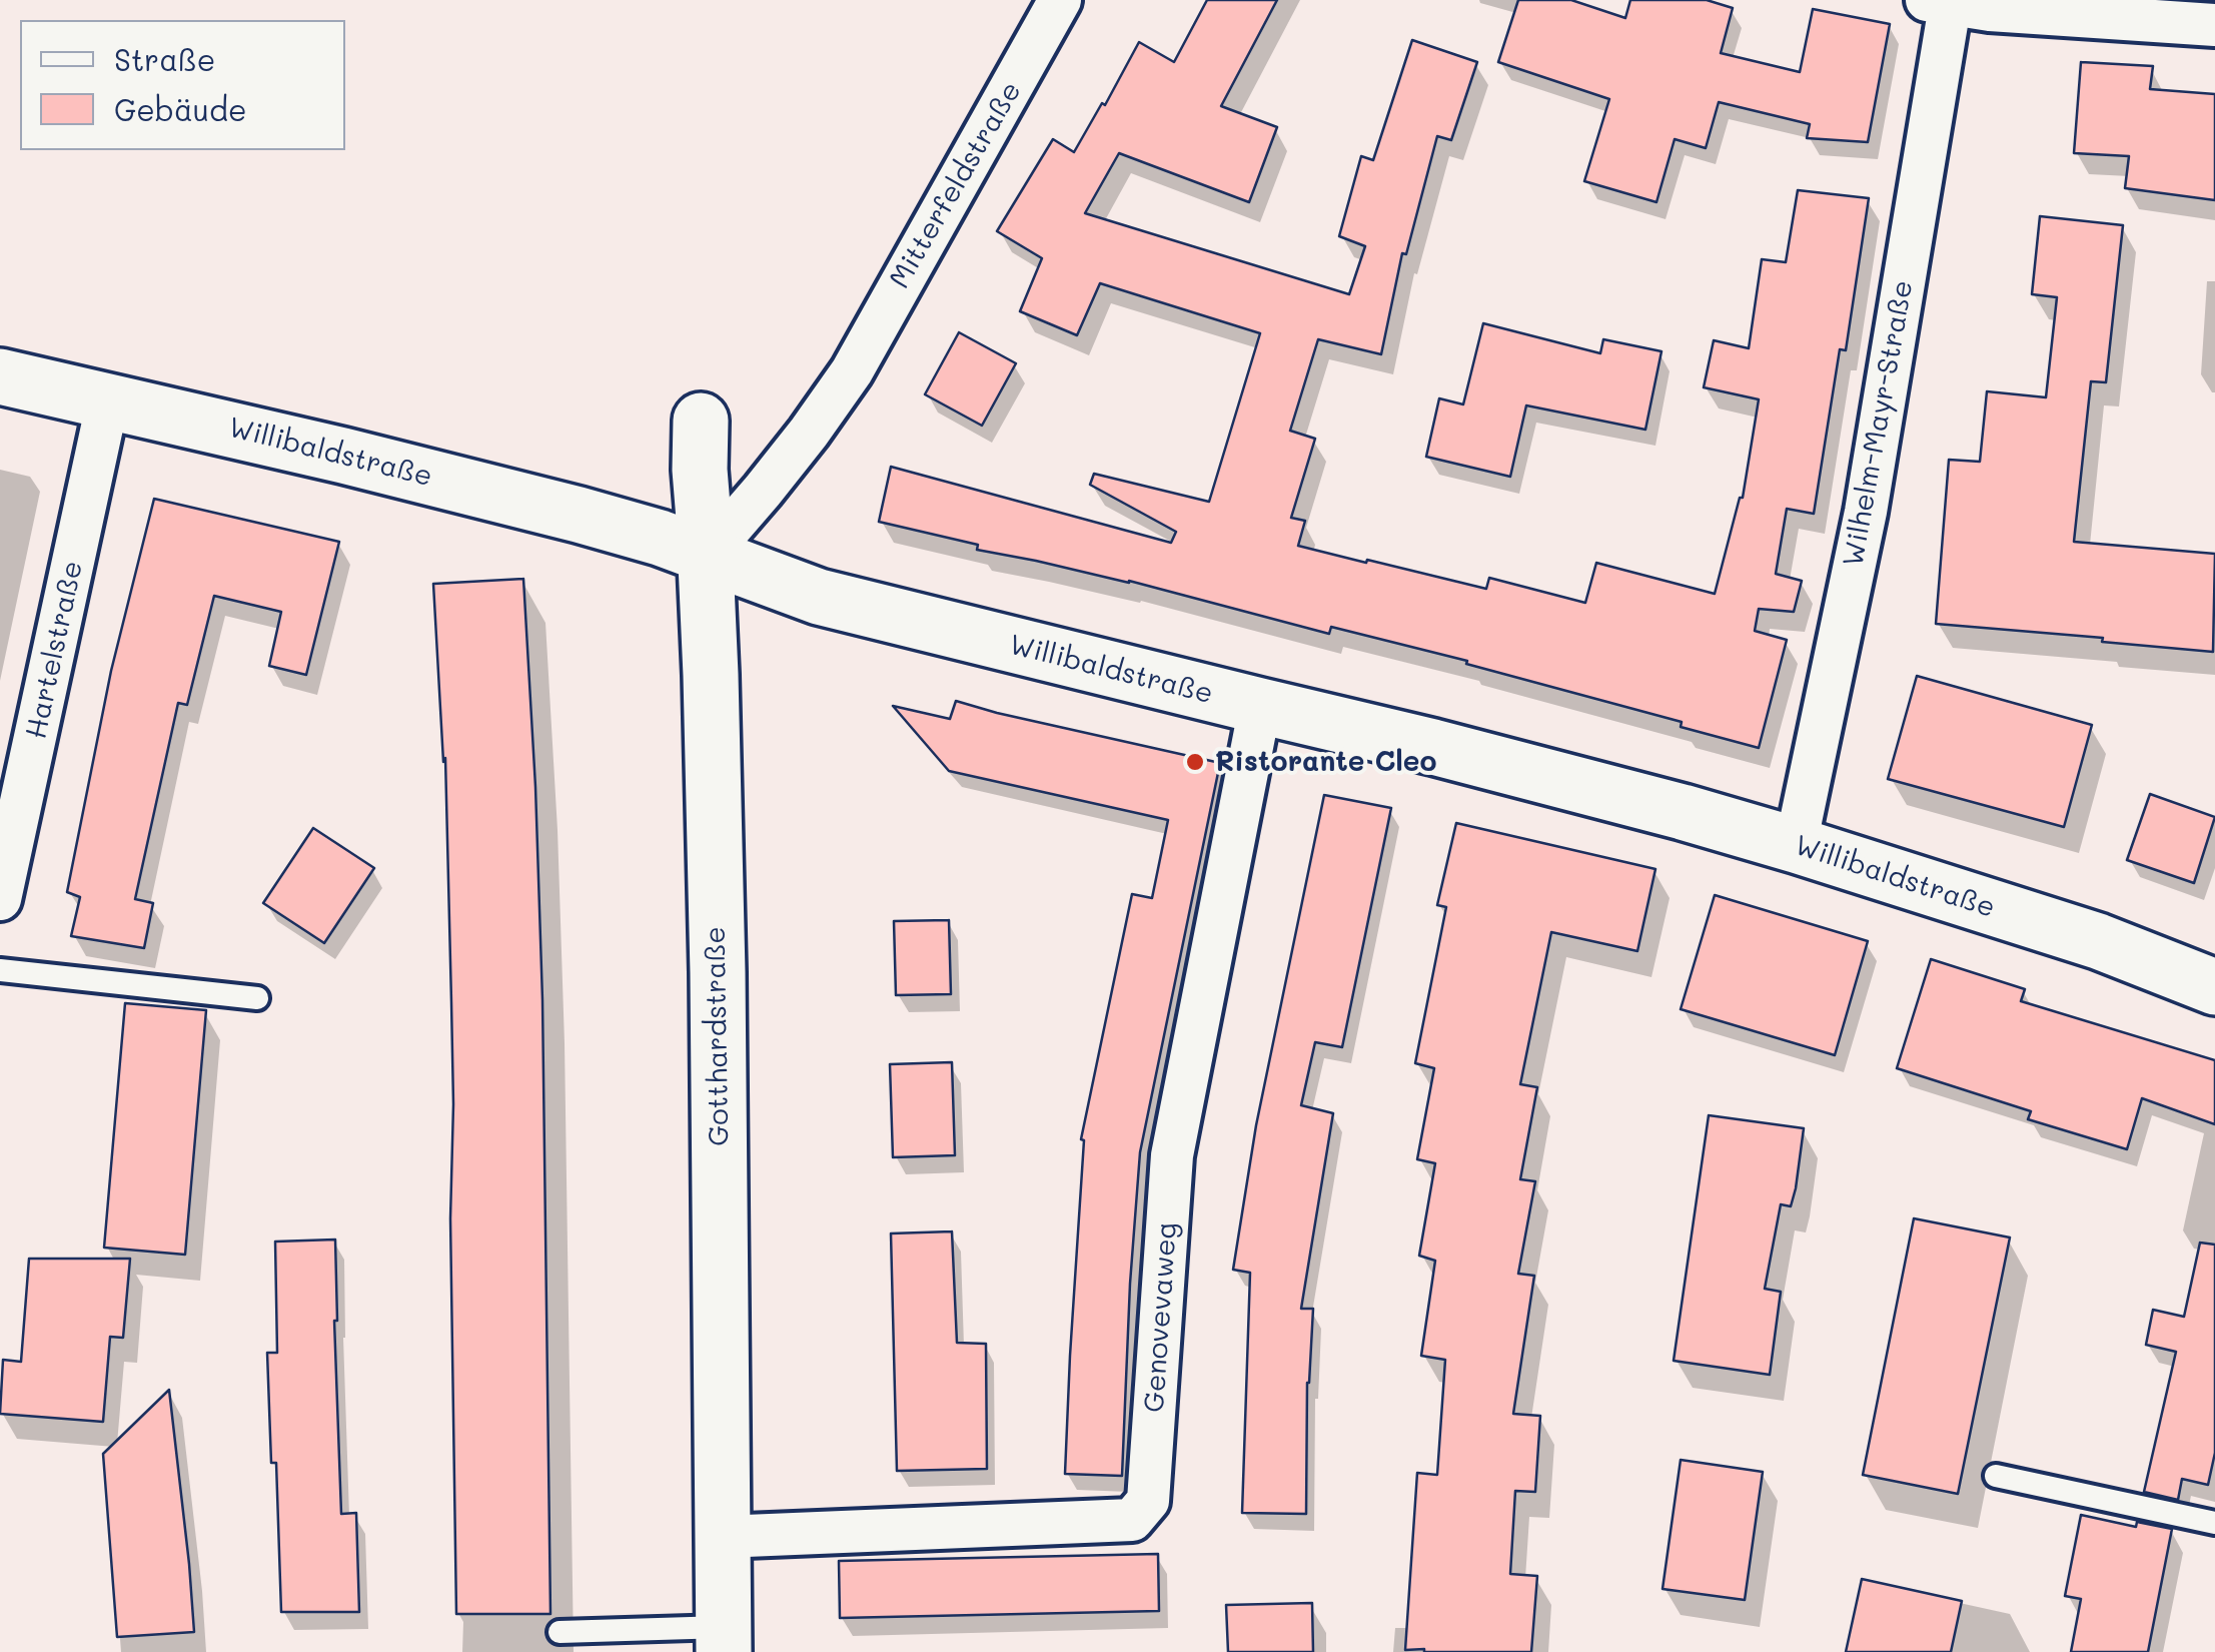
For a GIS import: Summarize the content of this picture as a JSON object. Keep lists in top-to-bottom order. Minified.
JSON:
{"streets":{"street":["Mitterfeldstraße","Wilhelm-Mayr-Straße","Willibaldstraße","Hartelstraße","Gotthardstraße","Genovevaweg"]},"crossings":[["Mitterfeldstraße","Willibaldstraße"],["Mitterfeldstraße","Gotthardstraße"],["Wilhelm-Mayr-Straße","Willibaldstraße"],["Willibaldstraße","Hartelstraße"],["Willibaldstraße","Gotthardstraße"],["Willibaldstraße","Genovevaweg"],["Gotthardstraße","Genovevaweg"]],"places":["Ristorante Cleo"],"legend":["Straße","Gebäude"]}
